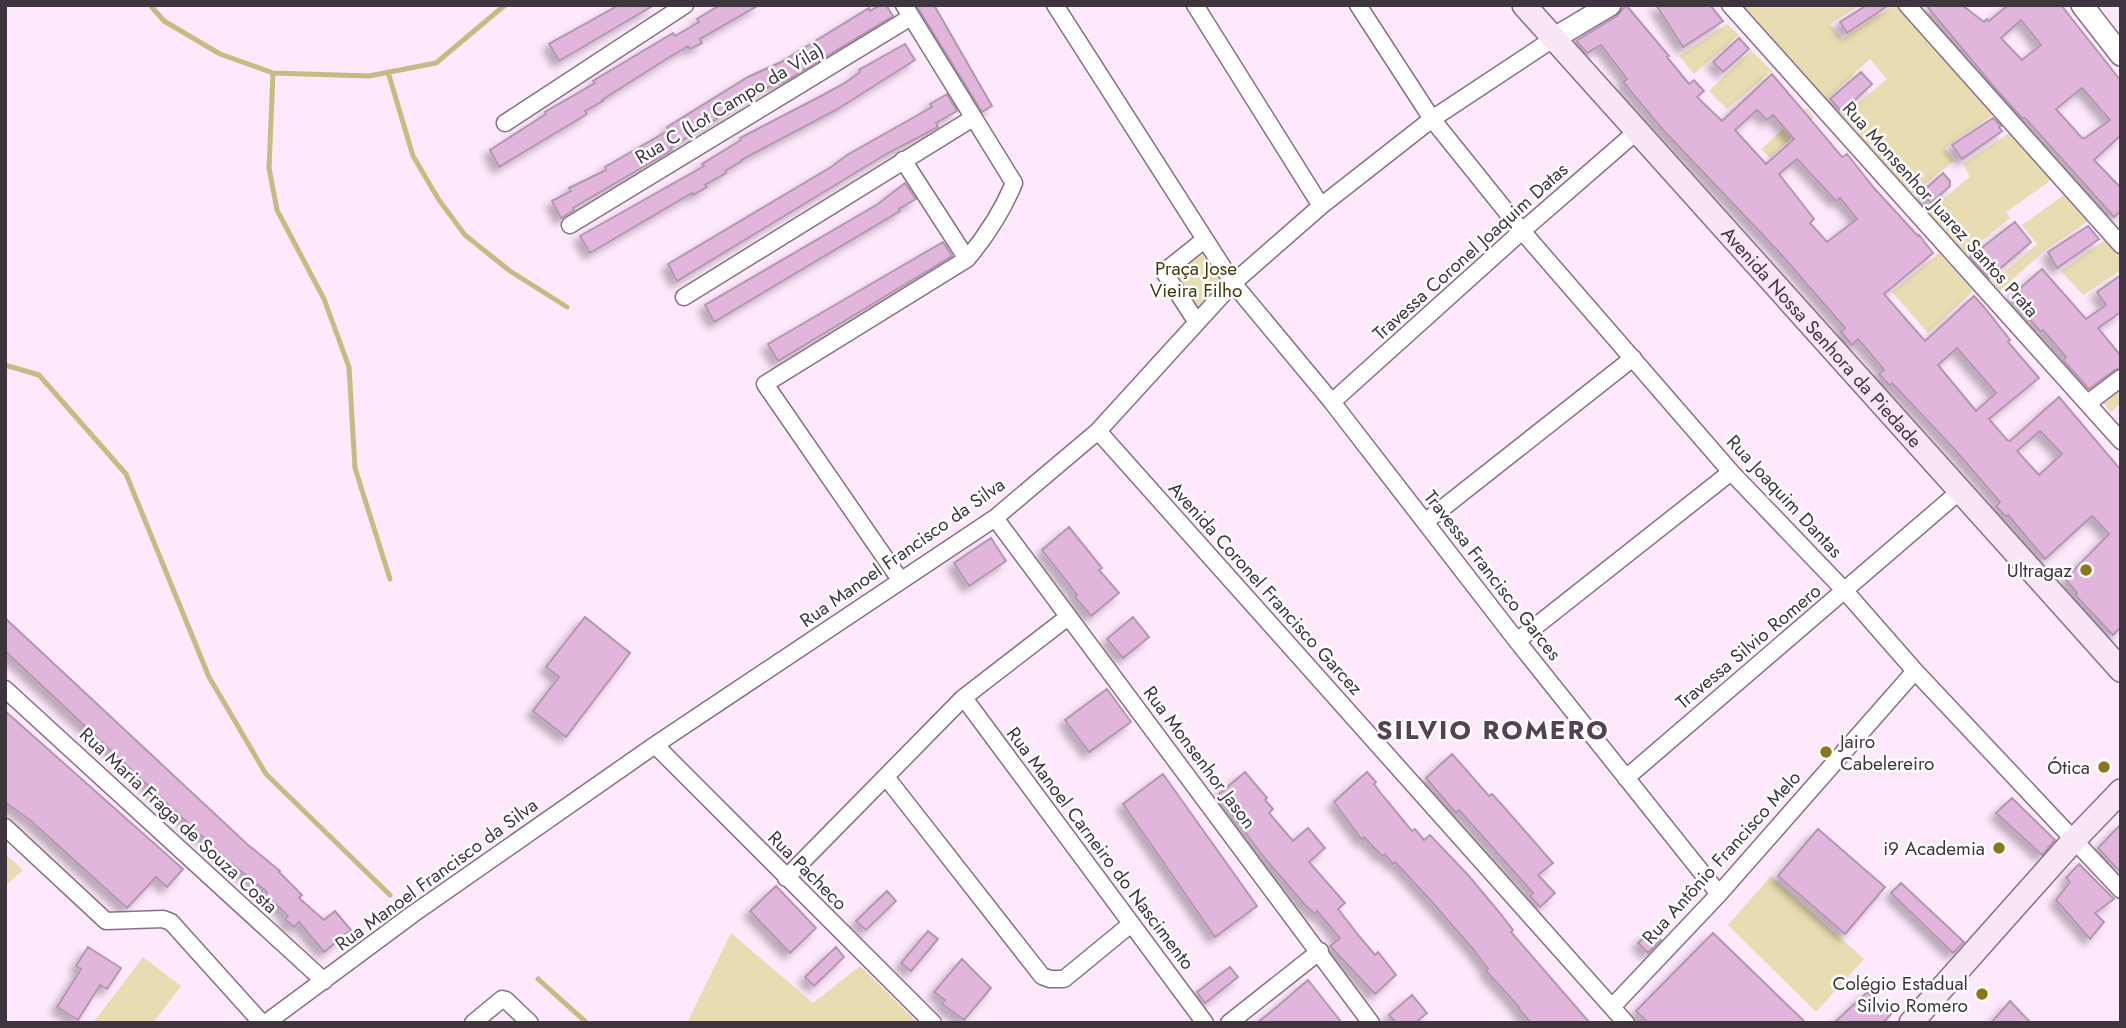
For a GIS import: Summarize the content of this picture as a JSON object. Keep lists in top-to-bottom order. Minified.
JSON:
{"streets":{"main road":["Avenida Nossa Senhora da Piedade"],"street":["Rua C (Lot Campo da Vila)","Rua Monsenhor Juarez Santos Prata","Travessa Coronel Joaquim Datas","Rua Joaquim Dantas","Rua Manoel Francisco da Silva","Travessa Francisco Garces","Avenida Coronel Francisco Garcez","Travessa Silvio Romero","Rua Monsenhor Jason","Rua Maria Fraga de Souza Costa","Rua Manoel Carneiro do Nascimento","Rua Antônio Francisco Melo","Rua Pacheco"]},"crossings":[["Travessa Coronel Joaquim Datas","Avenida Nossa Senhora da Piedade"],["Travessa Coronel Joaquim Datas","Rua Joaquim Dantas"],["Travessa Coronel Joaquim Datas","Travessa Francisco Garces"],["Avenida Nossa Senhora da Piedade","Rua Manoel Francisco da Silva"],["Avenida Nossa Senhora da Piedade","Travessa Silvio Romero"],["Rua Joaquim Dantas","Rua Manoel Francisco da Silva"],["Rua Joaquim Dantas","Travessa Silvio Romero"],["Rua Joaquim Dantas","Rua Antônio Francisco Melo"],["Rua Manoel Francisco da Silva","Travessa Francisco Garces"],["Rua Manoel Francisco da Silva","Avenida Coronel Francisco Garcez"],["Rua Manoel Francisco da Silva","Rua Monsenhor Jason"],["Rua Manoel Francisco da Silva","Rua Maria Fraga de Souza Costa"],["Rua Manoel Francisco da Silva","Rua Pacheco"],["Travessa Francisco Garces","Travessa Silvio Romero"],["Travessa Francisco Garces","Rua Antônio Francisco Melo"],["Avenida Coronel Francisco Garcez","Rua Antônio Francisco Melo"]],"districts":["SILVIO ROMERO"],"parks":["Praça Jose Vieira Filho"],"places":["Ultragaz","Jairo Cabelereiro","Ótica","i9 Academia","Colégio Estadual Silvio Romero"]}
